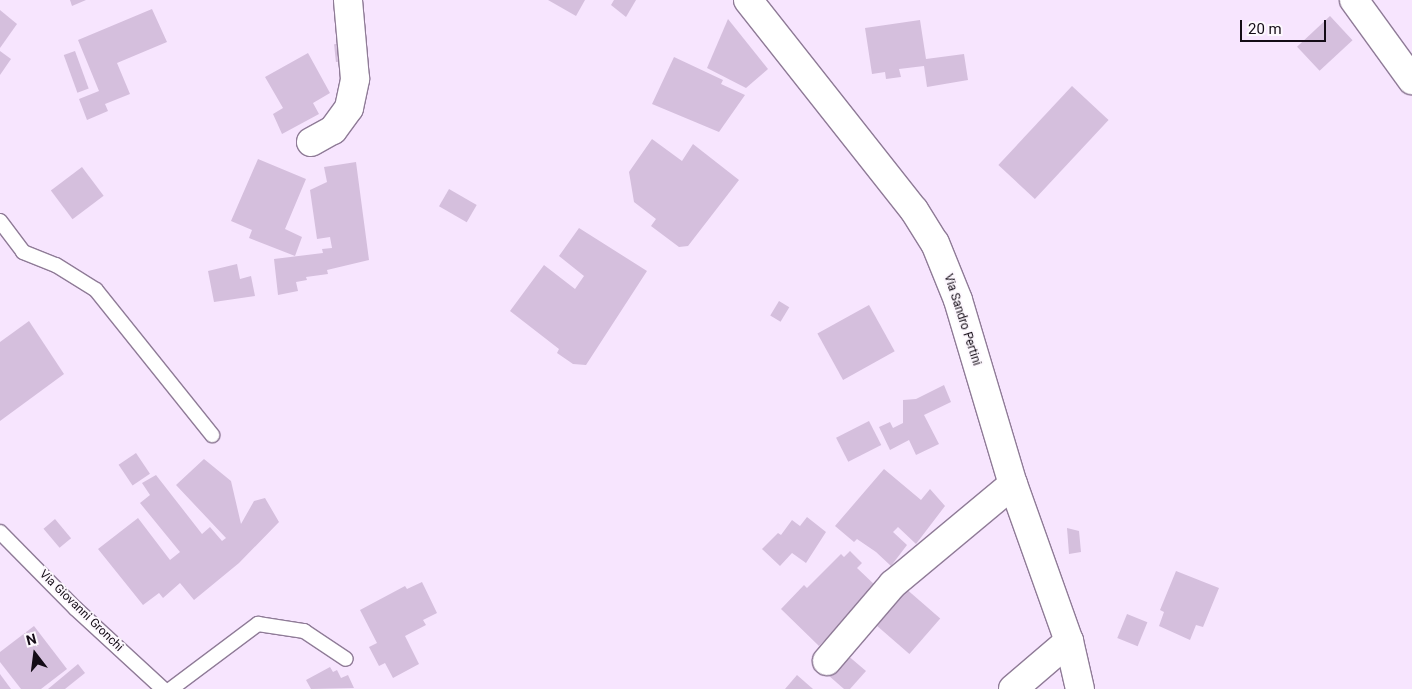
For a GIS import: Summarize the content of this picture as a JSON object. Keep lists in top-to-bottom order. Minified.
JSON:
{"streets":{"street":["Via Sandro Pertini"],"lane":["Via Giovanni Gronchi"]},"scale_bar":"20 m","north":"top"}
